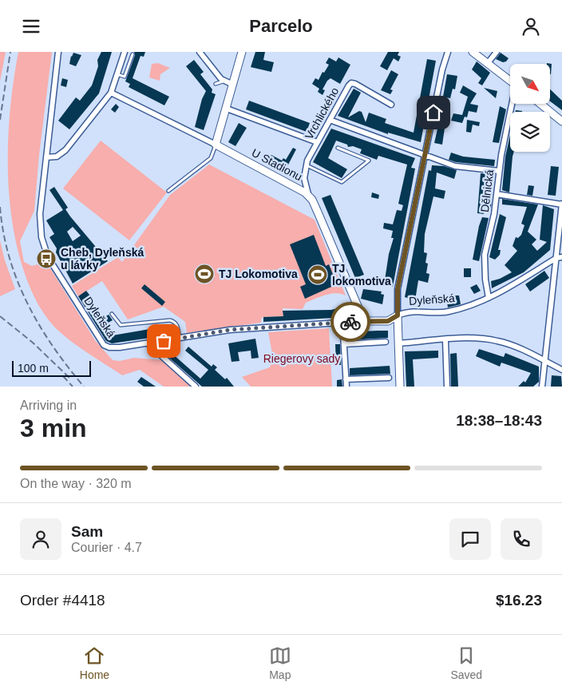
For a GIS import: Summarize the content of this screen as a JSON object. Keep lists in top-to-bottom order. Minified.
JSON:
{"streets":{"street":["Vrchlického","U Stadionu","Dělnická","Dyleňská"]},"crossings":[["Vrchlického","U Stadionu"],["Dělnická","Dyleňská"]],"parks":["Riegerovy sady"],"places":{"bus stop":["Cheb, Dyleňská u lávky"],"sports":["TJ Lokomotiva","TJ lokomotiva"]},"scale_bar":"100 m","north":"bottom right","page":{"header":"Parcelo","scale":"100 m","heading":["3 min","Arriving in","18:38–18:43"],"panel":["Sam","Courier · 4.7","Order #4418","$16.23"],"bar":"On the way · 320 m","tabs":["Home","Map","Saved"]}}
